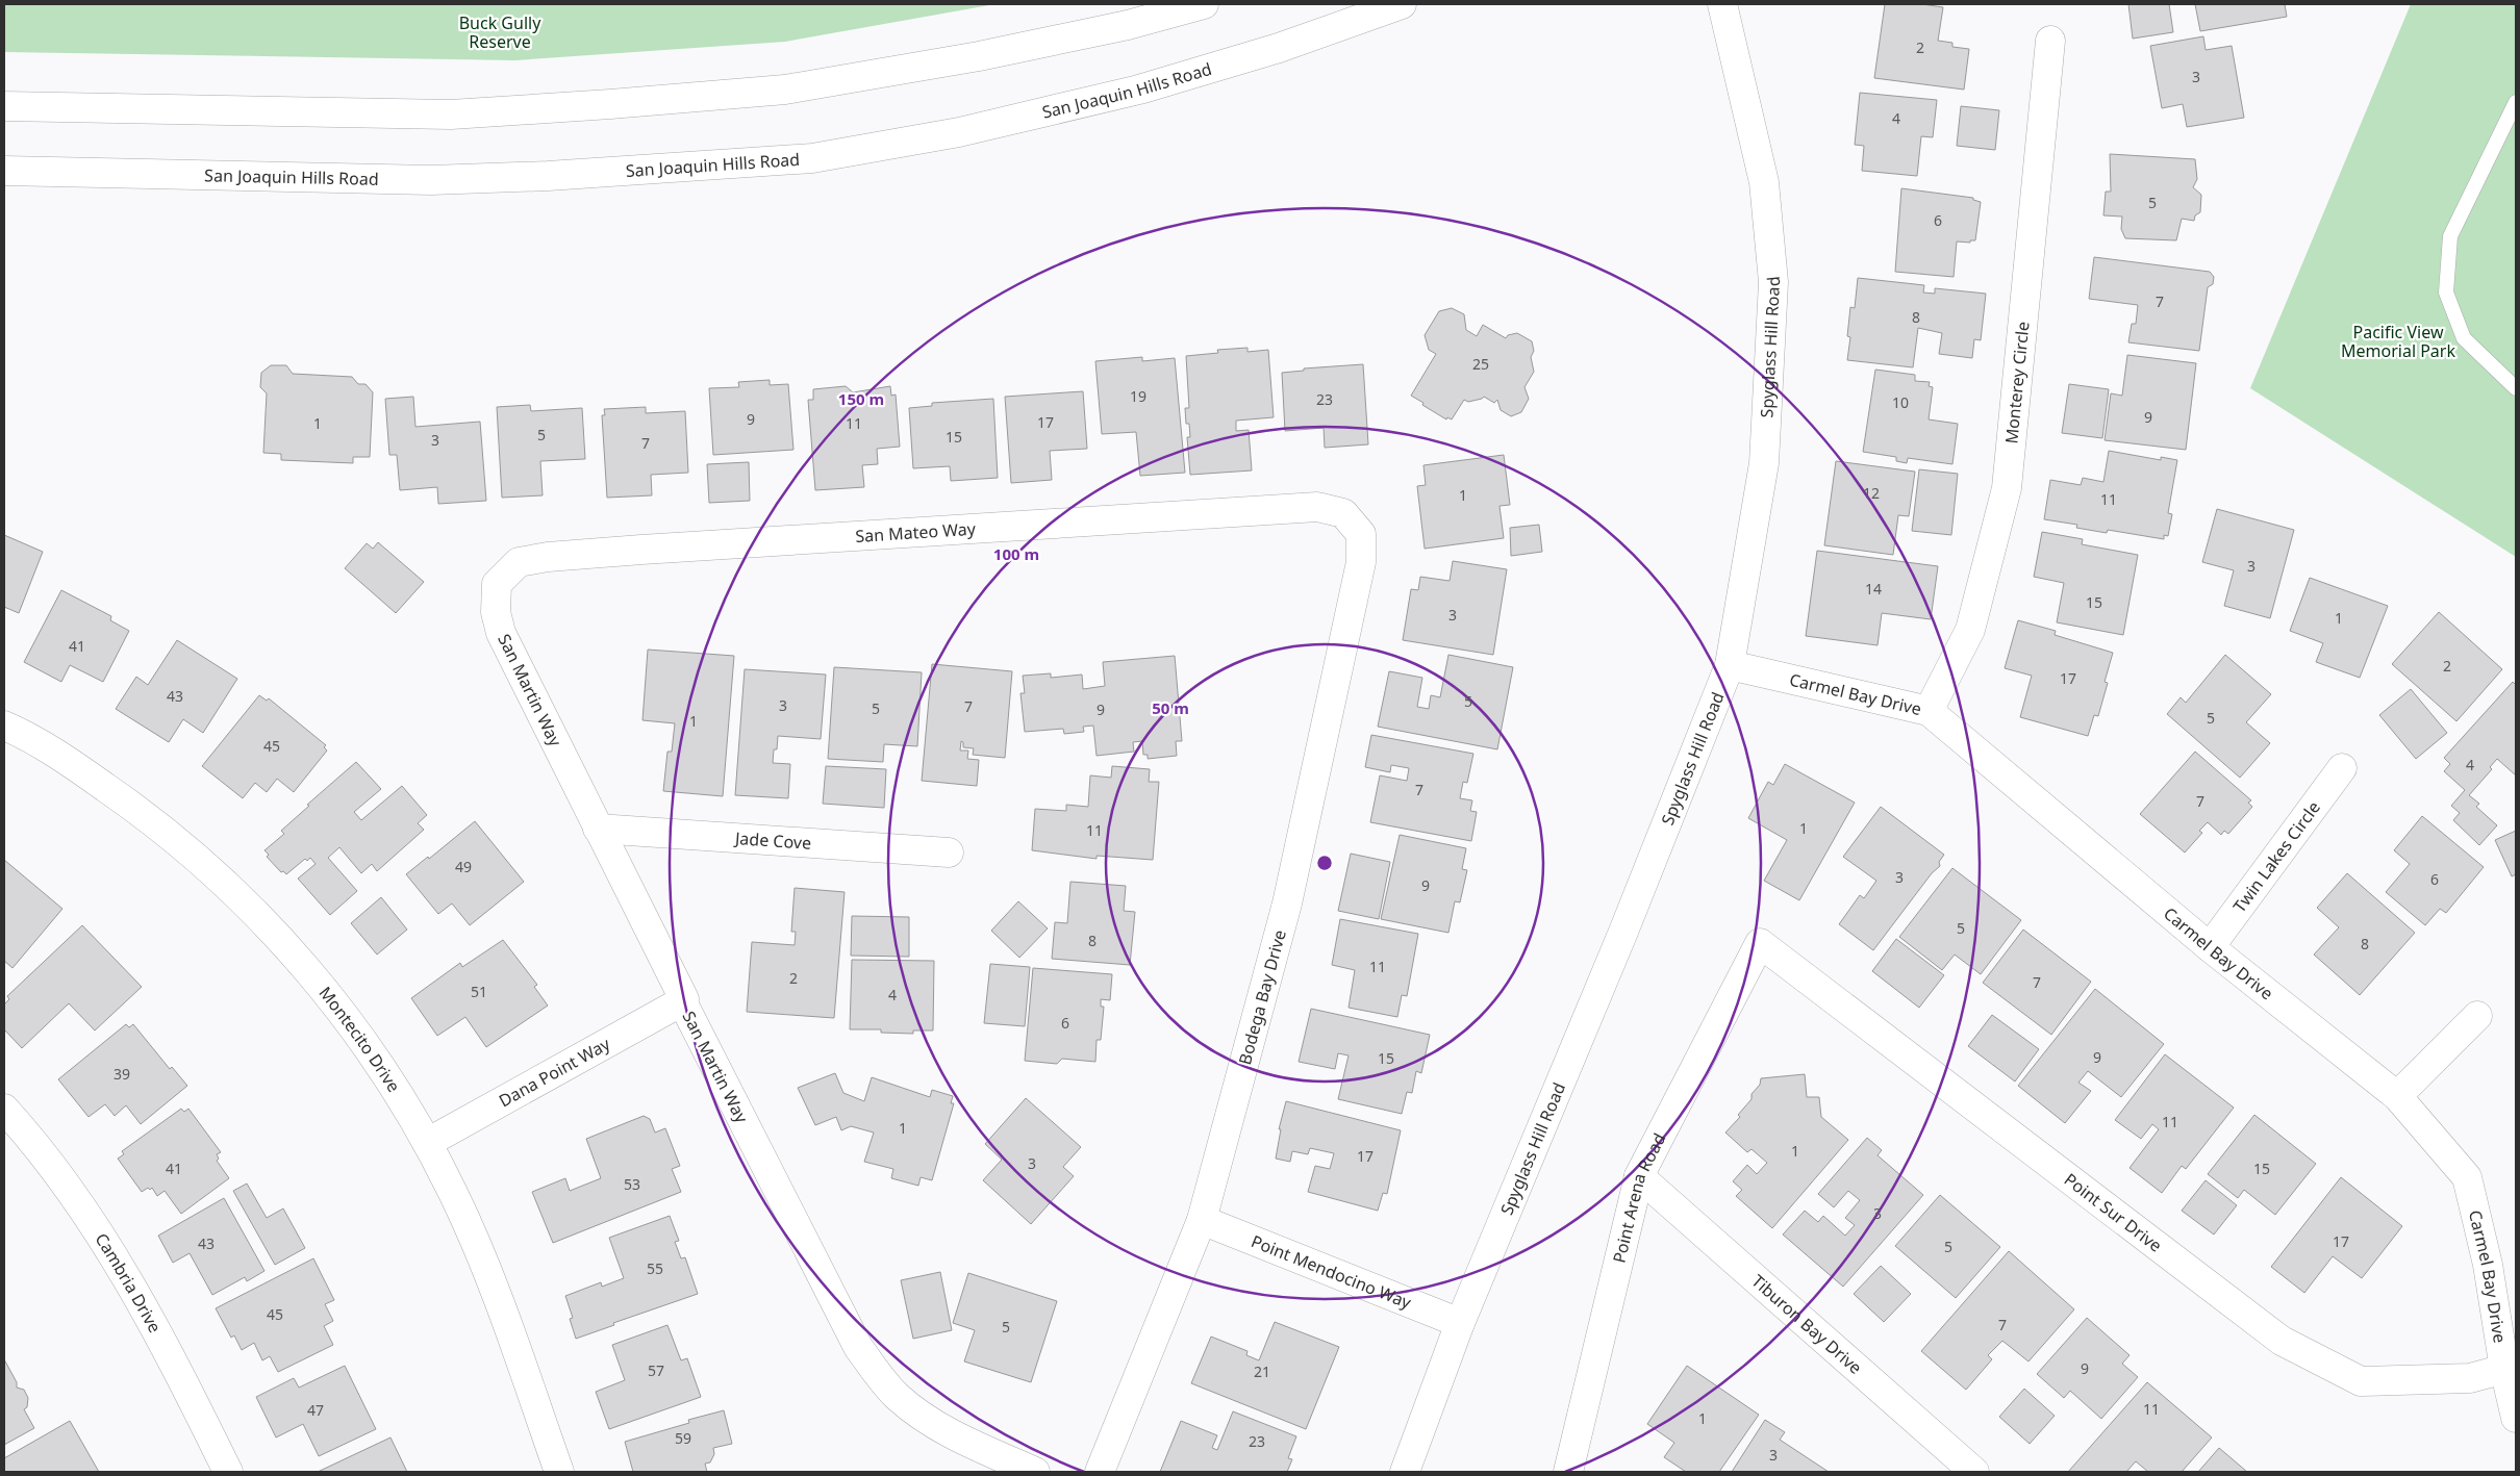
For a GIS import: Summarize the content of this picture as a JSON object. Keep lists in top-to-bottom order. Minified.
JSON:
{"streets":{"street":["San Joaquin Hills Road","Spyglass Hill Road","Monterey Circle","San Mateo Way","San Martin Way","Carmel Bay Drive","Jade Cove","Twin Lakes Circle","Bodega Bay Drive","Montecito Drive","Dana Point Way","Point Arena Road","Point Sur Drive","Point Mendocino Way","Cambria Drive","Tiburon Bay Drive"]},"crossings":[["Spyglass Hill Road","Carmel Bay Drive"],["Spyglass Hill Road","Point Mendocino Way"],["Monterey Circle","Carmel Bay Drive"],["San Mateo Way","San Martin Way"],["San Mateo Way","Bodega Bay Drive"],["San Martin Way","Jade Cove"],["San Martin Way","Dana Point Way"],["Carmel Bay Drive","Twin Lakes Circle"],["Carmel Bay Drive","Point Sur Drive"],["Bodega Bay Drive","Point Mendocino Way"],["Montecito Drive","Dana Point Way"],["Point Arena Road","Point Sur Drive"],["Point Arena Road","Tiburon Bay Drive"]],"parks":["Buck Gully Reserve","Pacific View Memorial Park"],"house_numbers":["2","3","4","5","6","7","8","25","19","23","10","9","9","17","1","11","5","15","3","7","12","1","11","3","14","15","3","1","41","2","17","43","5","3","7","5","9","5","1","45","4","7","7","1","11","49","3","6","9","5","8","8","11","2","7","51","4","6","9","15","39","11","1","1","17","3","41","15","53","3","17","43","5","55","45","7","5","9","57","21","11","47","1","59","23","3"],"rings":["150 m","100 m","50 m"]}
